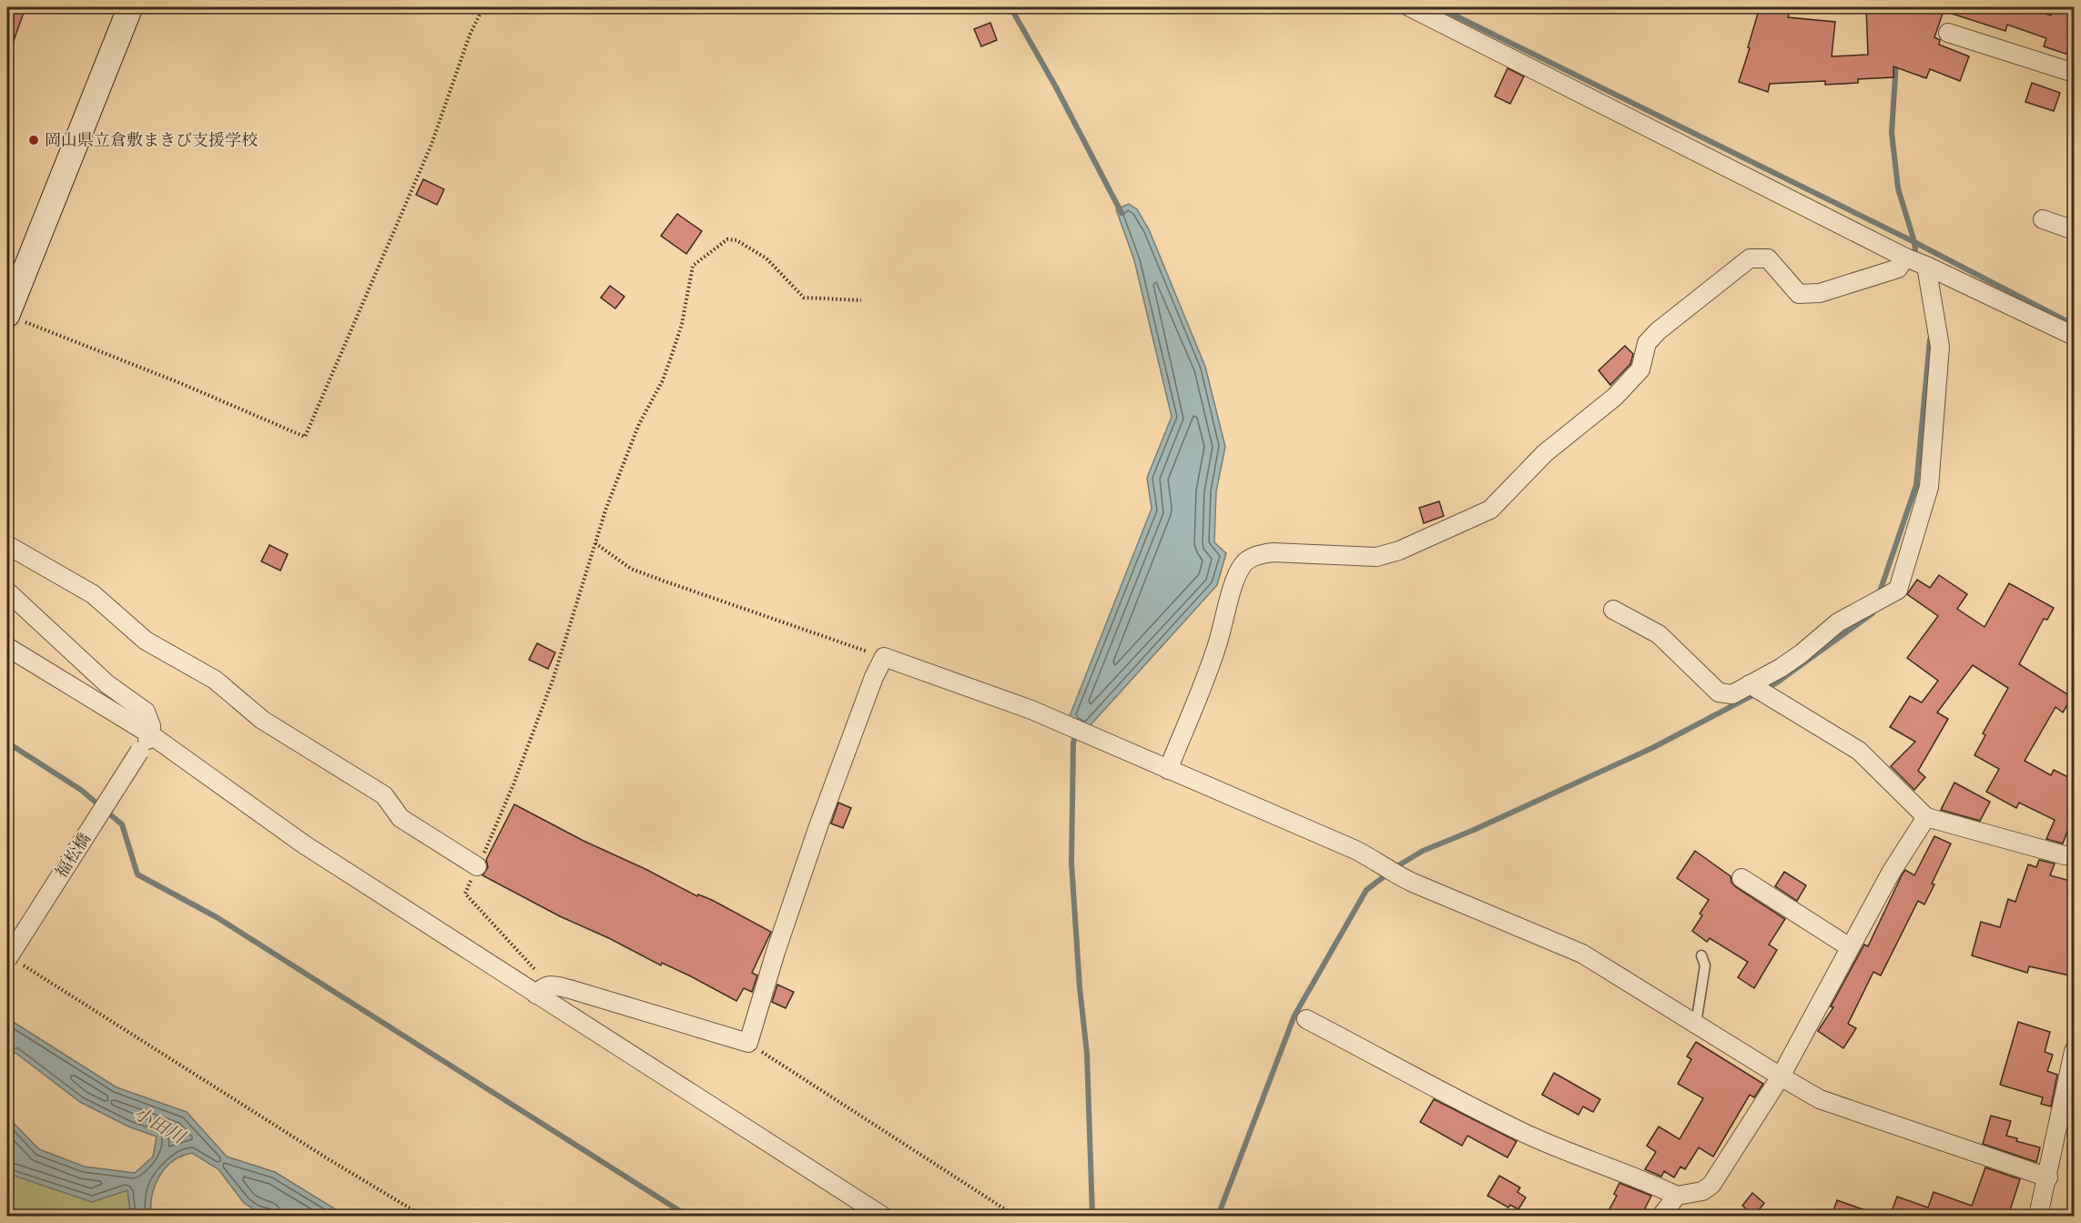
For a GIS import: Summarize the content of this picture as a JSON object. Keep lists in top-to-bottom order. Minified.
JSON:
{"streets":{"street":["福松橋"]},"water":["小田川"],"places":["岡山県立倉敷まきび支援学校"]}
